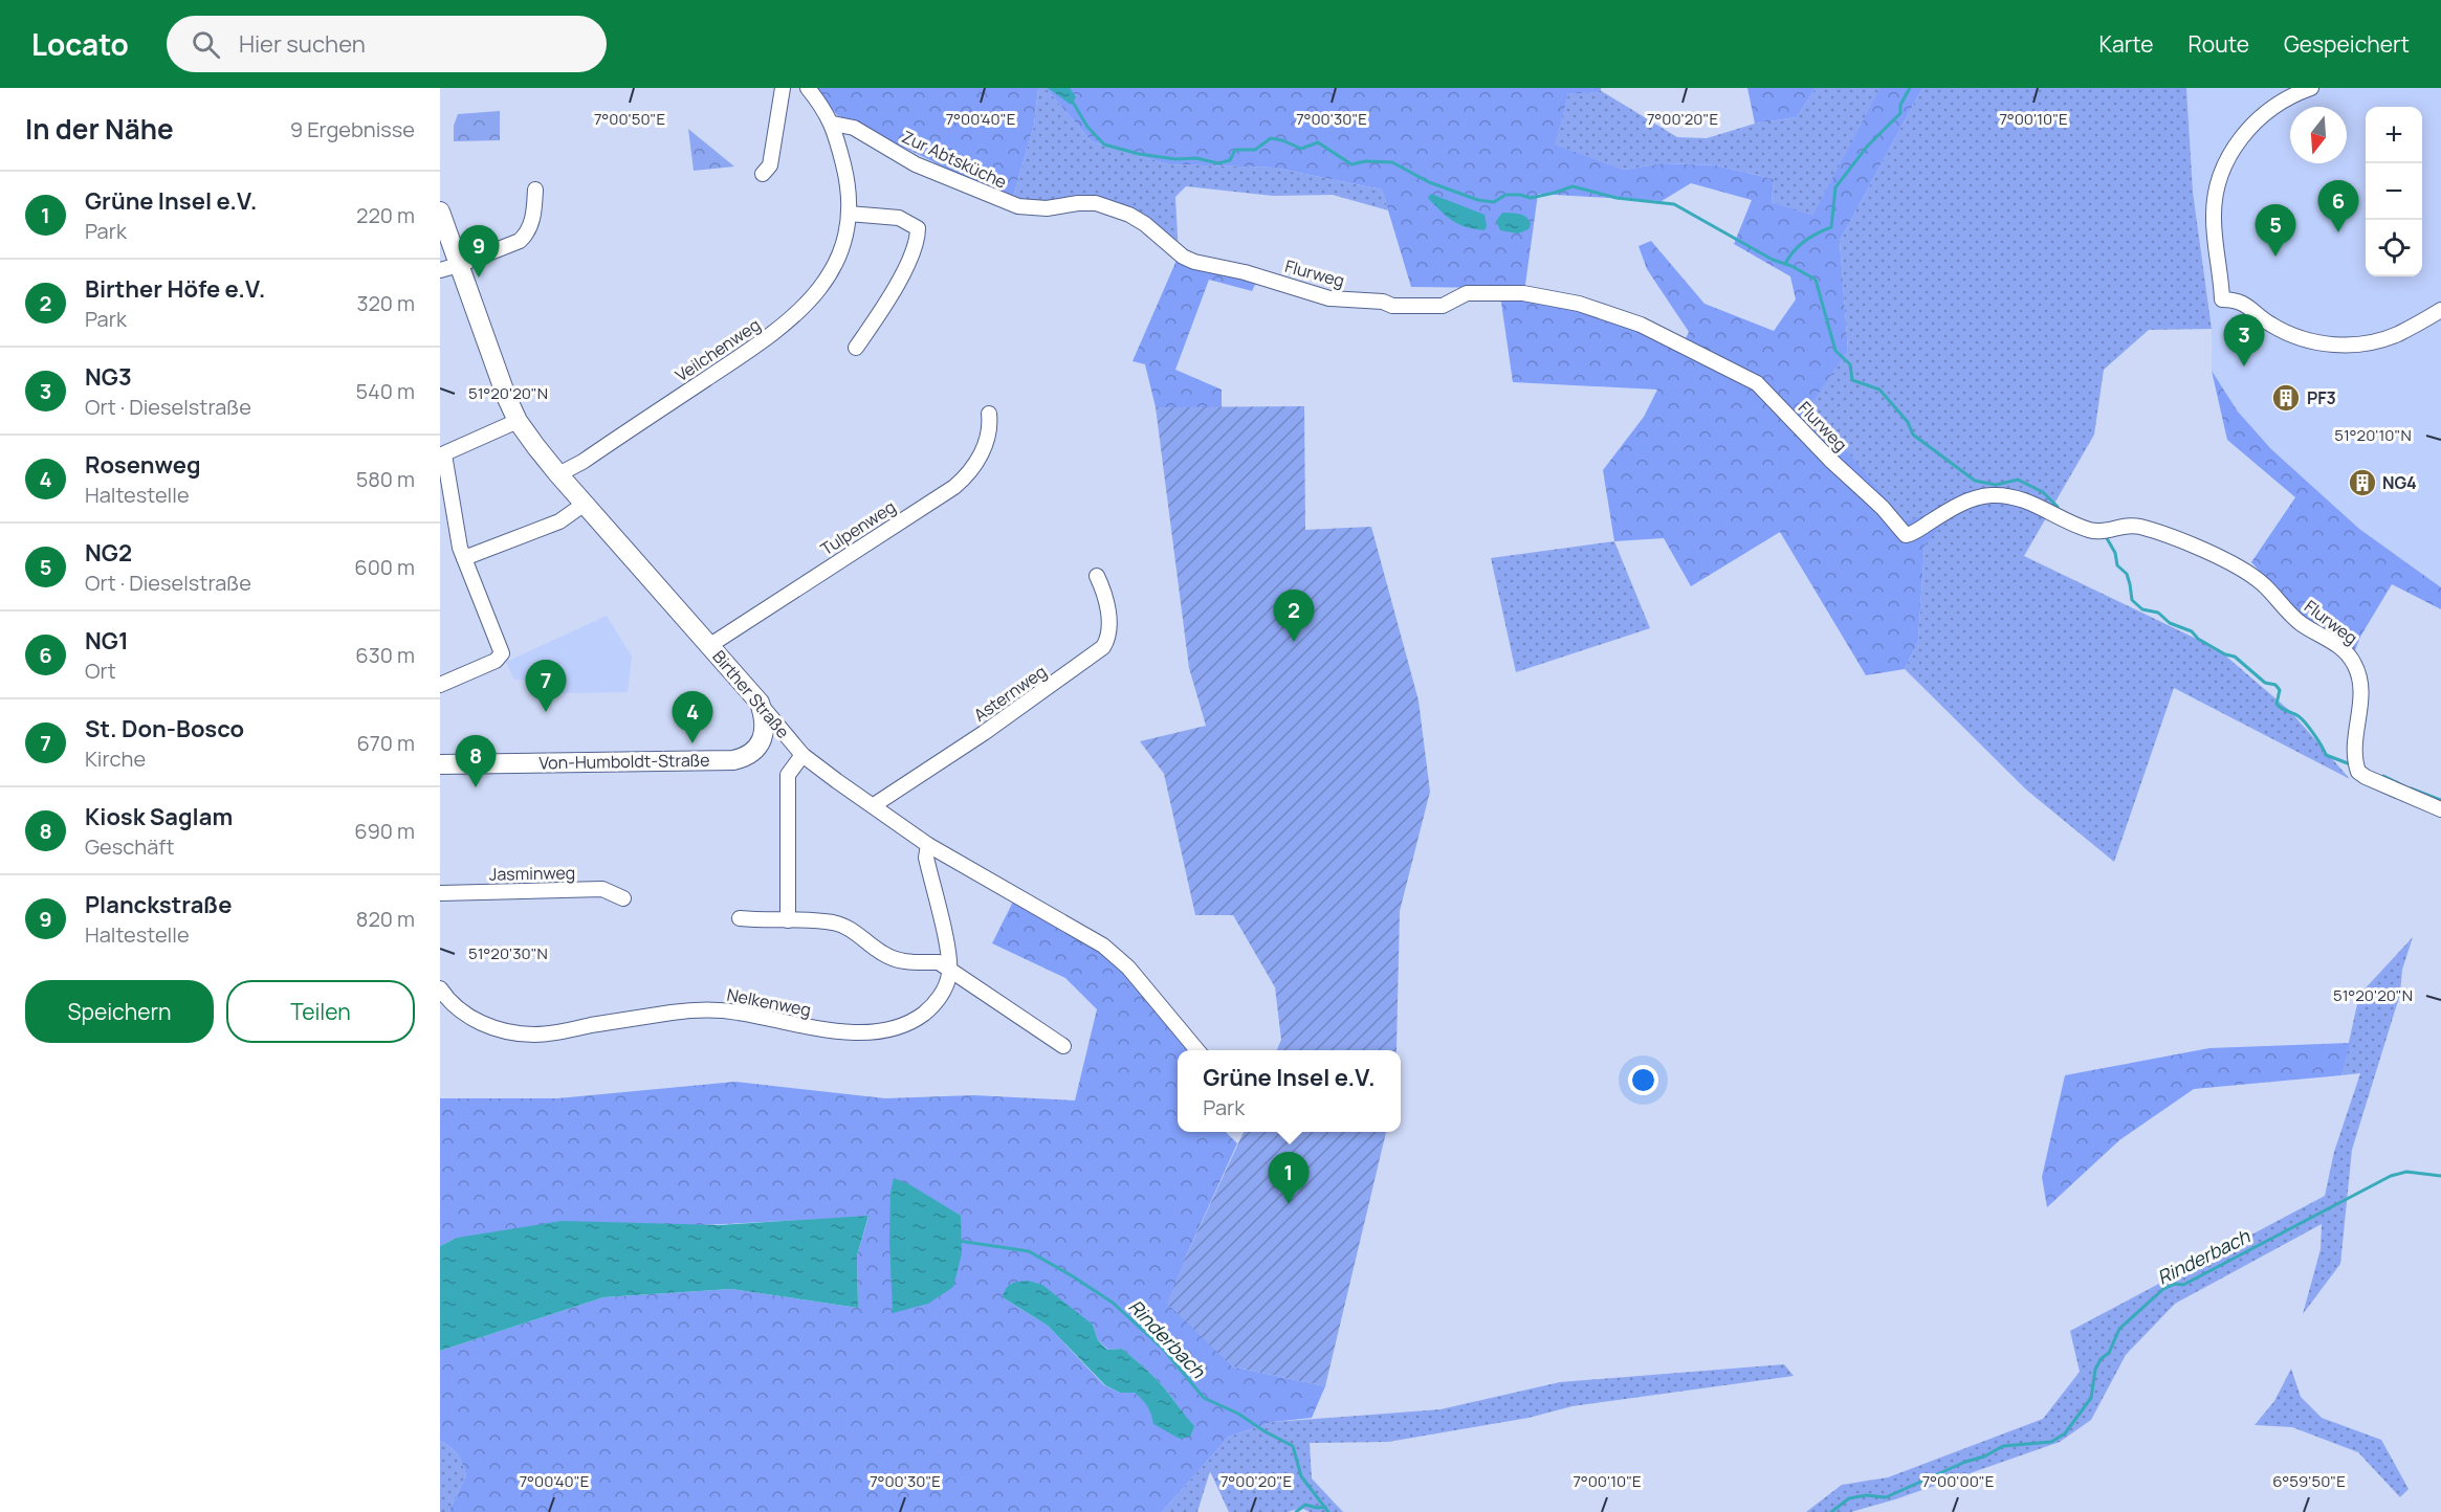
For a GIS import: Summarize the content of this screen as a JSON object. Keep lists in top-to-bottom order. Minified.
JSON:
{"streets":{"street":["Zur Abtsküche","Flurweg","Veilchenweg","Tulpenweg","Asternweg","Birther Straße","Von-Humboldt-Straße","Jasminweg","Nelkenweg"]},"crossings":[["Zur Abtsküche","Flurweg"],["Zur Abtsküche","Veilchenweg"],["Veilchenweg","Birther Straße"],["Tulpenweg","Birther Straße"],["Asternweg","Birther Straße"],["Birther Straße","Von-Humboldt-Straße"],["Birther Straße","Nelkenweg"]],"water":["Rinderbach"],"places":{"building":["PF3","NG4"]},"north":"bottom","page":{"header":"Locato","search":"Hier suchen","nav":["Karte","Route","Gespeichert"],"heading":["In der Nähe","9 Ergebnisse"],"map_buttons":["+","−"],"list":[{"mark":"1","name":"Grüne Insel e.V.","note":"Park","value":"220 m"},{"mark":"2","name":"Birther Höfe e.V.","note":"Park","value":"320 m"},{"mark":"3","name":"NG3","note":"Ort · Dieselstraße","value":"540 m"},{"mark":"4","name":"Rosenweg","note":"Haltestelle","value":"580 m"},{"mark":"5","name":"NG2","note":"Ort · Dieselstraße","value":"600 m"},{"mark":"6","name":"NG1","note":"Ort","value":"630 m"},{"mark":"7","name":"St. Don-Bosco","note":"Kirche","value":"670 m"},{"mark":"8","name":"Kiosk Saglam","note":"Geschäft","value":"690 m"},{"mark":"9","name":"Planckstraße","note":"Haltestelle","value":"820 m"}],"pins":["6","5","9","3","2","7","4","8","1"],"buttons":["Speichern","Teilen"],"popup":["Grüne Insel e.V.","Park"]},"coordinates":["7°00'50\"E","7°00'40\"E","7°00'30\"E","7°00'20\"E","7°00'10\"E","51°20'20\"N","51°20'10\"N","51°20'30\"N","7°00'00\"E","6°59'50\"E"]}
